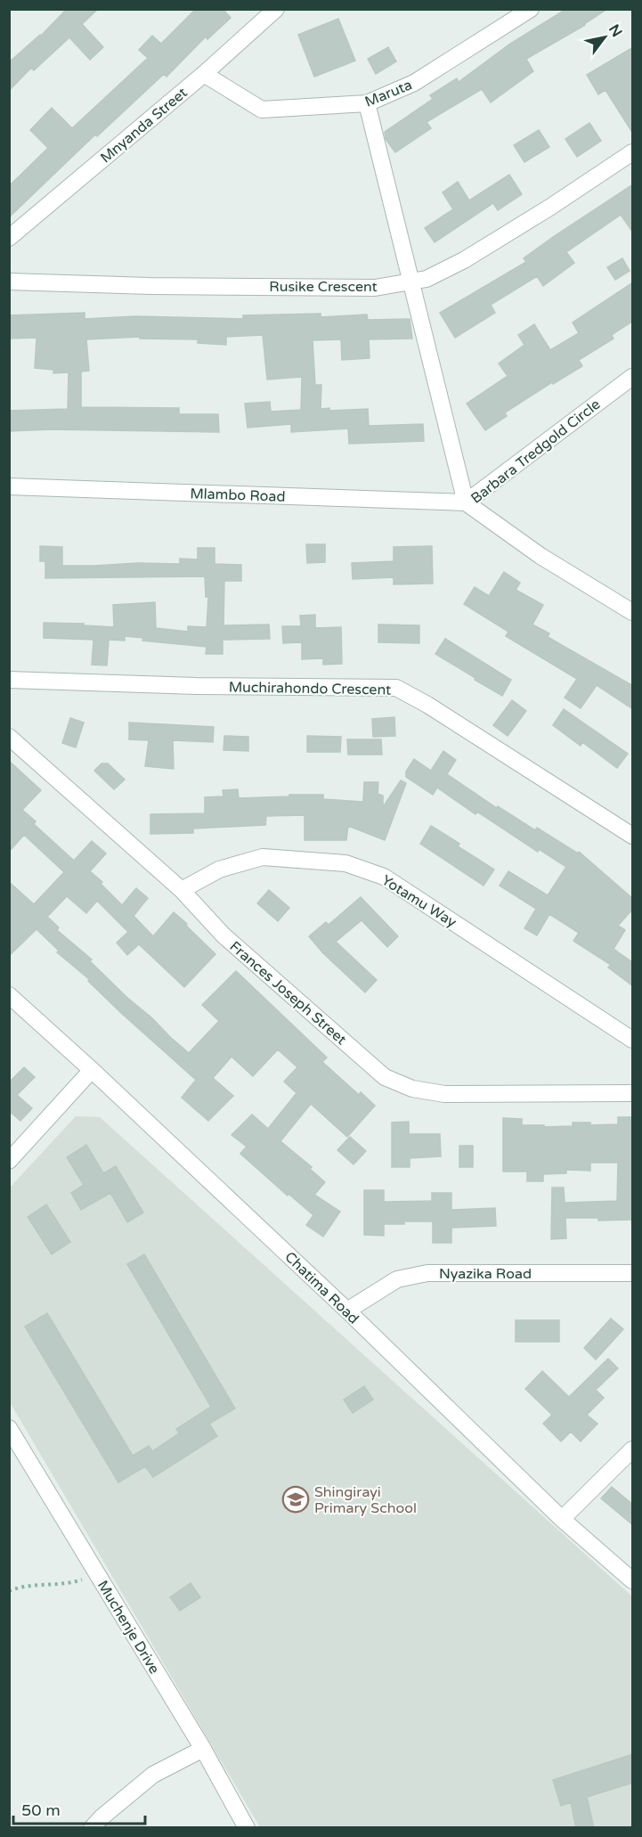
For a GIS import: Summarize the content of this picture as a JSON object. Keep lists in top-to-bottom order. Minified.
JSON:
{"streets":{"street":["Maruta","Mnyanda Street","Rusike Crescent","Barbara Tredgold Circle","Mlambo Road","Muchirahondo Crescent","Yotamu Way","Frances Joseph Street","Nyazika Road","Chatima Road","Muchenje Drive"]},"crossings":[["Maruta","Mnyanda Street"],["Barbara Tredgold Circle","Mlambo Road"],["Yotamu Way","Frances Joseph Street"],["Nyazika Road","Chatima Road"]],"places":{"school or university":["Shingirayi Primary School"]},"scale_bar":"50 m","north":"top right"}
